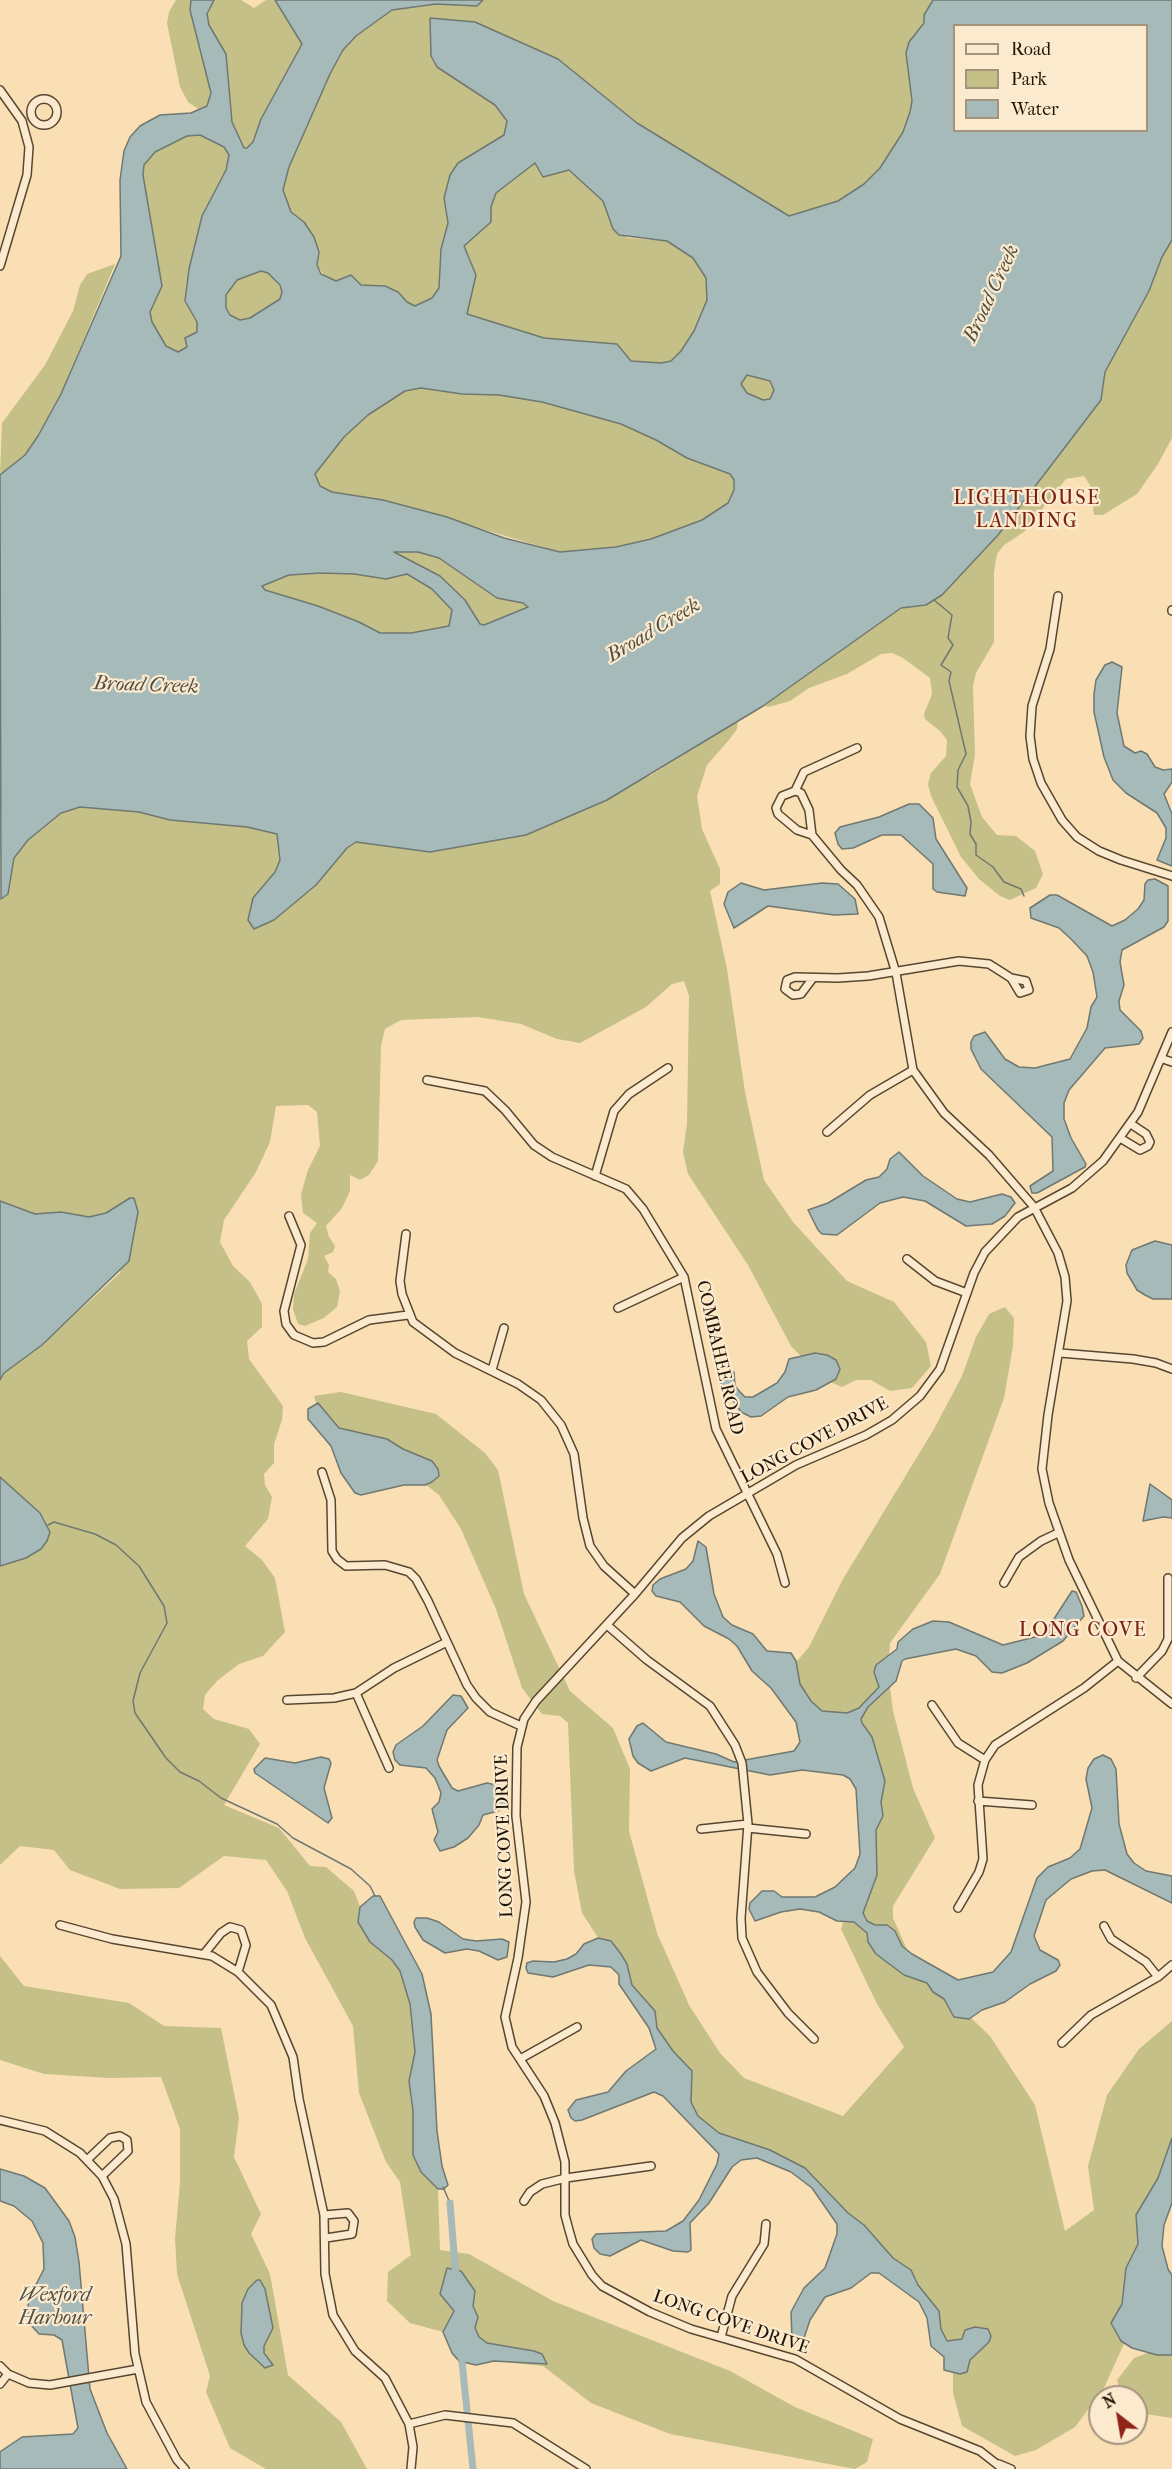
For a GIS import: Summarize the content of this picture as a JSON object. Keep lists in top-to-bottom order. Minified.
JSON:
{"streets":{"street":["COMBAHEE ROAD","LONG COVE DRIVE"]},"crossings":[["COMBAHEE ROAD","LONG COVE DRIVE"]],"districts":["LIGHTHOUSE LANDING","LONG COVE"],"water":["Broad Creek","Wexford Harbour"],"legend":["Road","Park","Water"],"north":"top left"}
